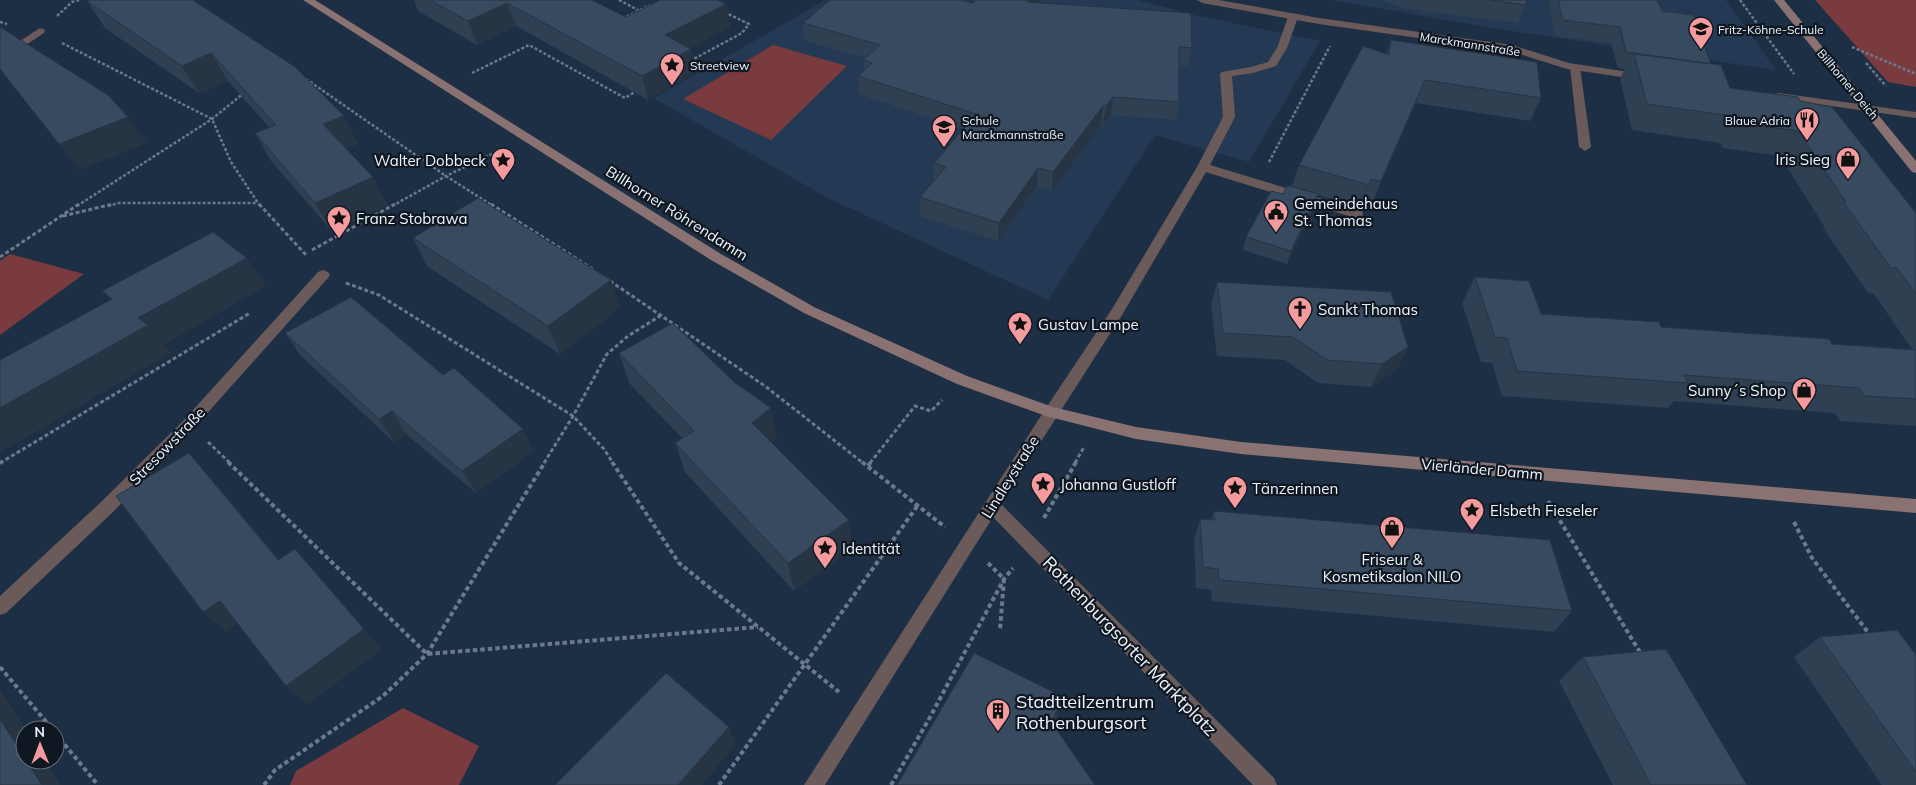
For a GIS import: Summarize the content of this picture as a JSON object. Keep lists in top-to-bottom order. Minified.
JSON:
{"streets":{"street":["Marckmannstraße","Billhorner Deich","Billhorner Röhrendamm","Stresowstraße","Vierländer Damm","Lindleystraße","Rothenburgsorter Marktplatz"]},"crossings":[["Marckmannstraße","Lindleystraße"],["Billhorner Röhrendamm","Vierländer Damm"],["Billhorner Röhrendamm","Lindleystraße"],["Vierländer Damm","Lindleystraße"],["Lindleystraße","Rothenburgsorter Marktplatz"]],"places":{"school or university":["Fritz-Köhne-Schule","Schule Marckmannstraße"],"place":["Streetview","Walter Dobbeck","Franz Stobrawa","Gustav Lampe","Johanna Gustloff","Tänzerinnen","Elsbeth Fieseler","Identität"],"restaurant":["Blaue Adria"],"shop":["Iris Sieg","Sunny´s Shop","Friseur & Kosmetiksalon NILO"],"public building":["Gemeindehaus St. Thomas"],"church":["Sankt Thomas"],"building":["Stadtteilzentrum Rothenburgsort"]},"north":"top"}
